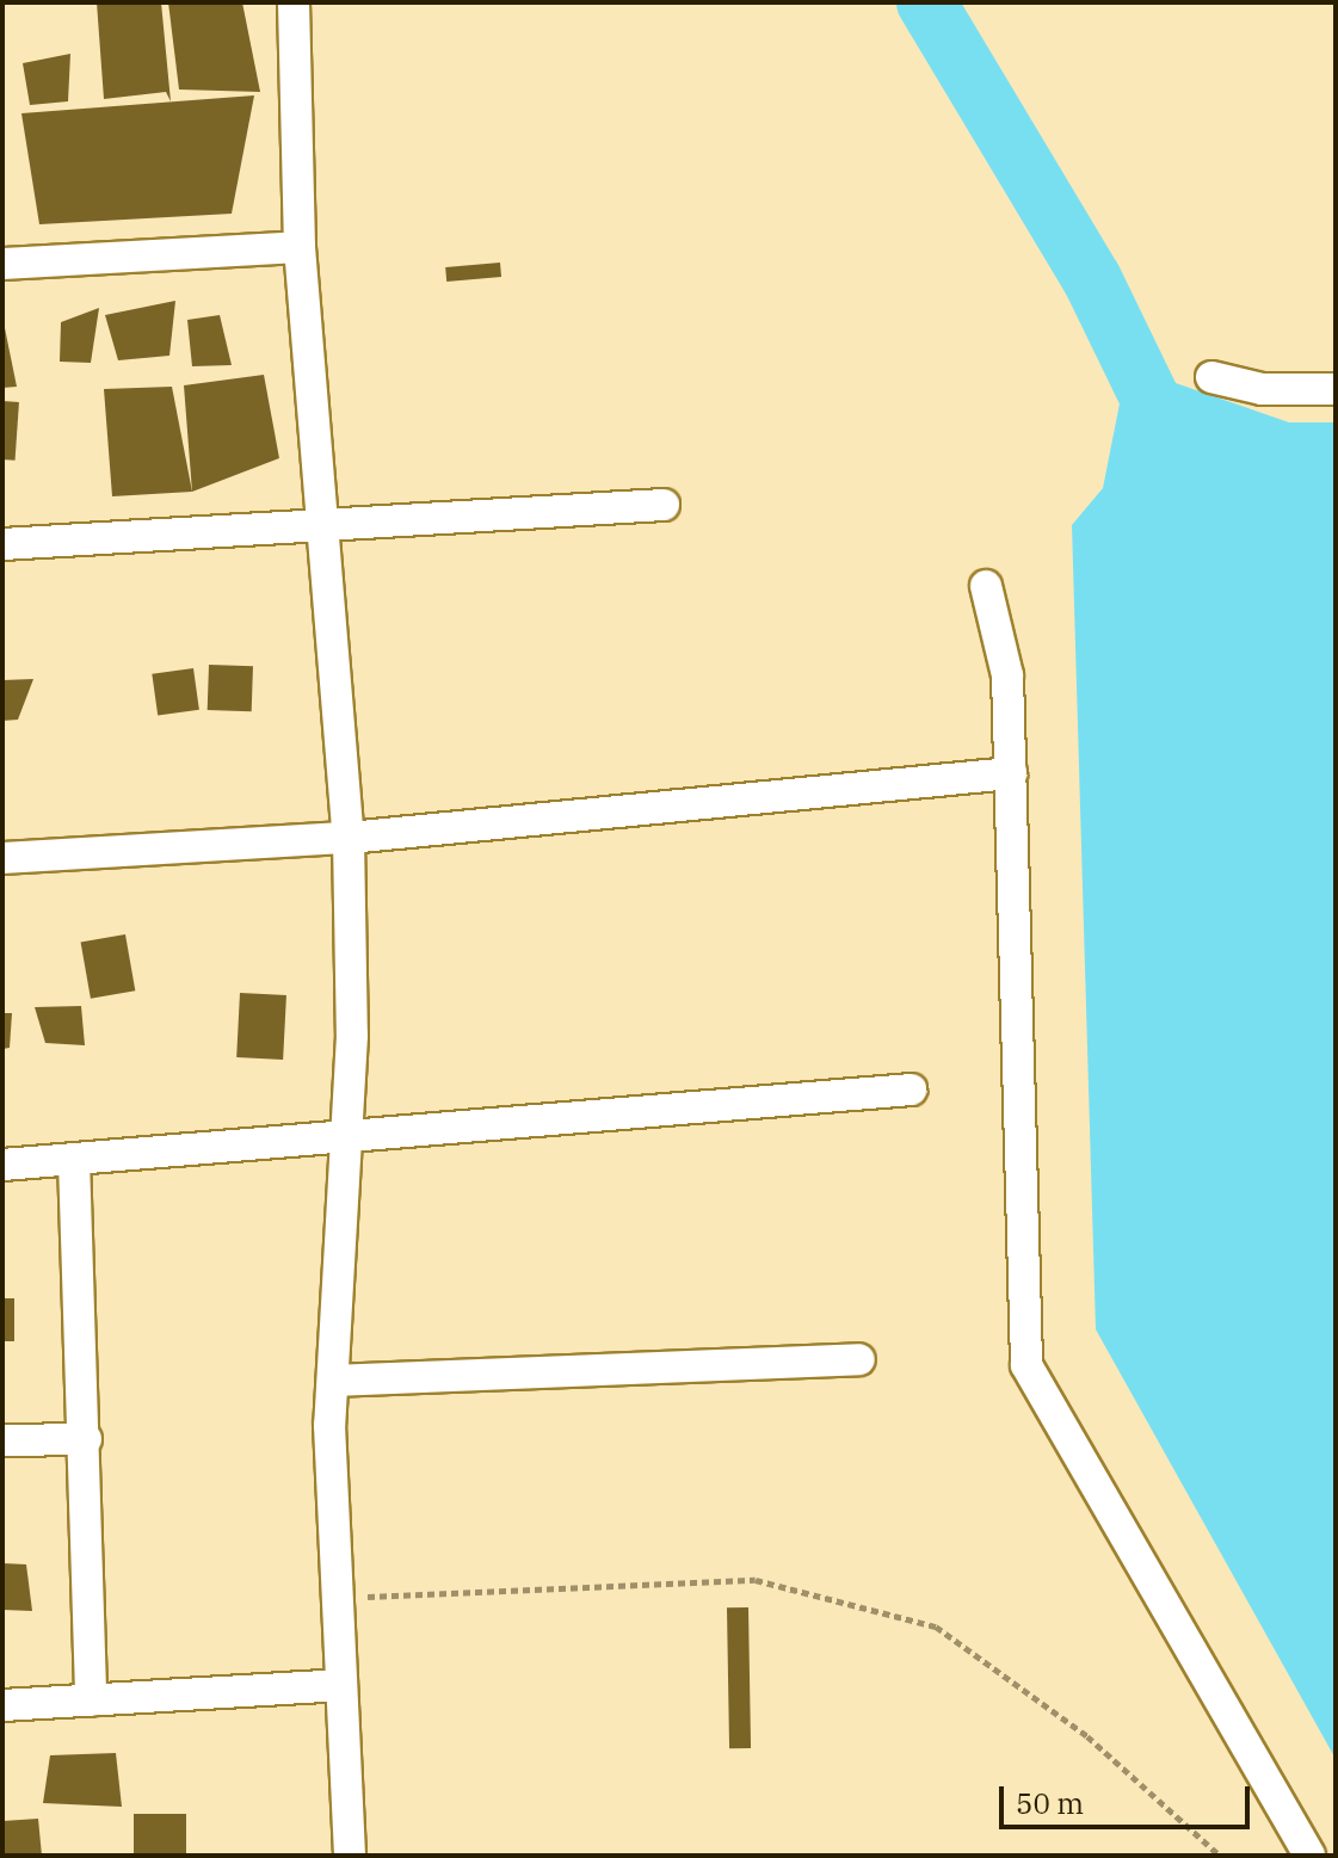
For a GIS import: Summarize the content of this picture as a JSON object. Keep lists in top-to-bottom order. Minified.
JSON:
{"scale_bar":"50 m"}
